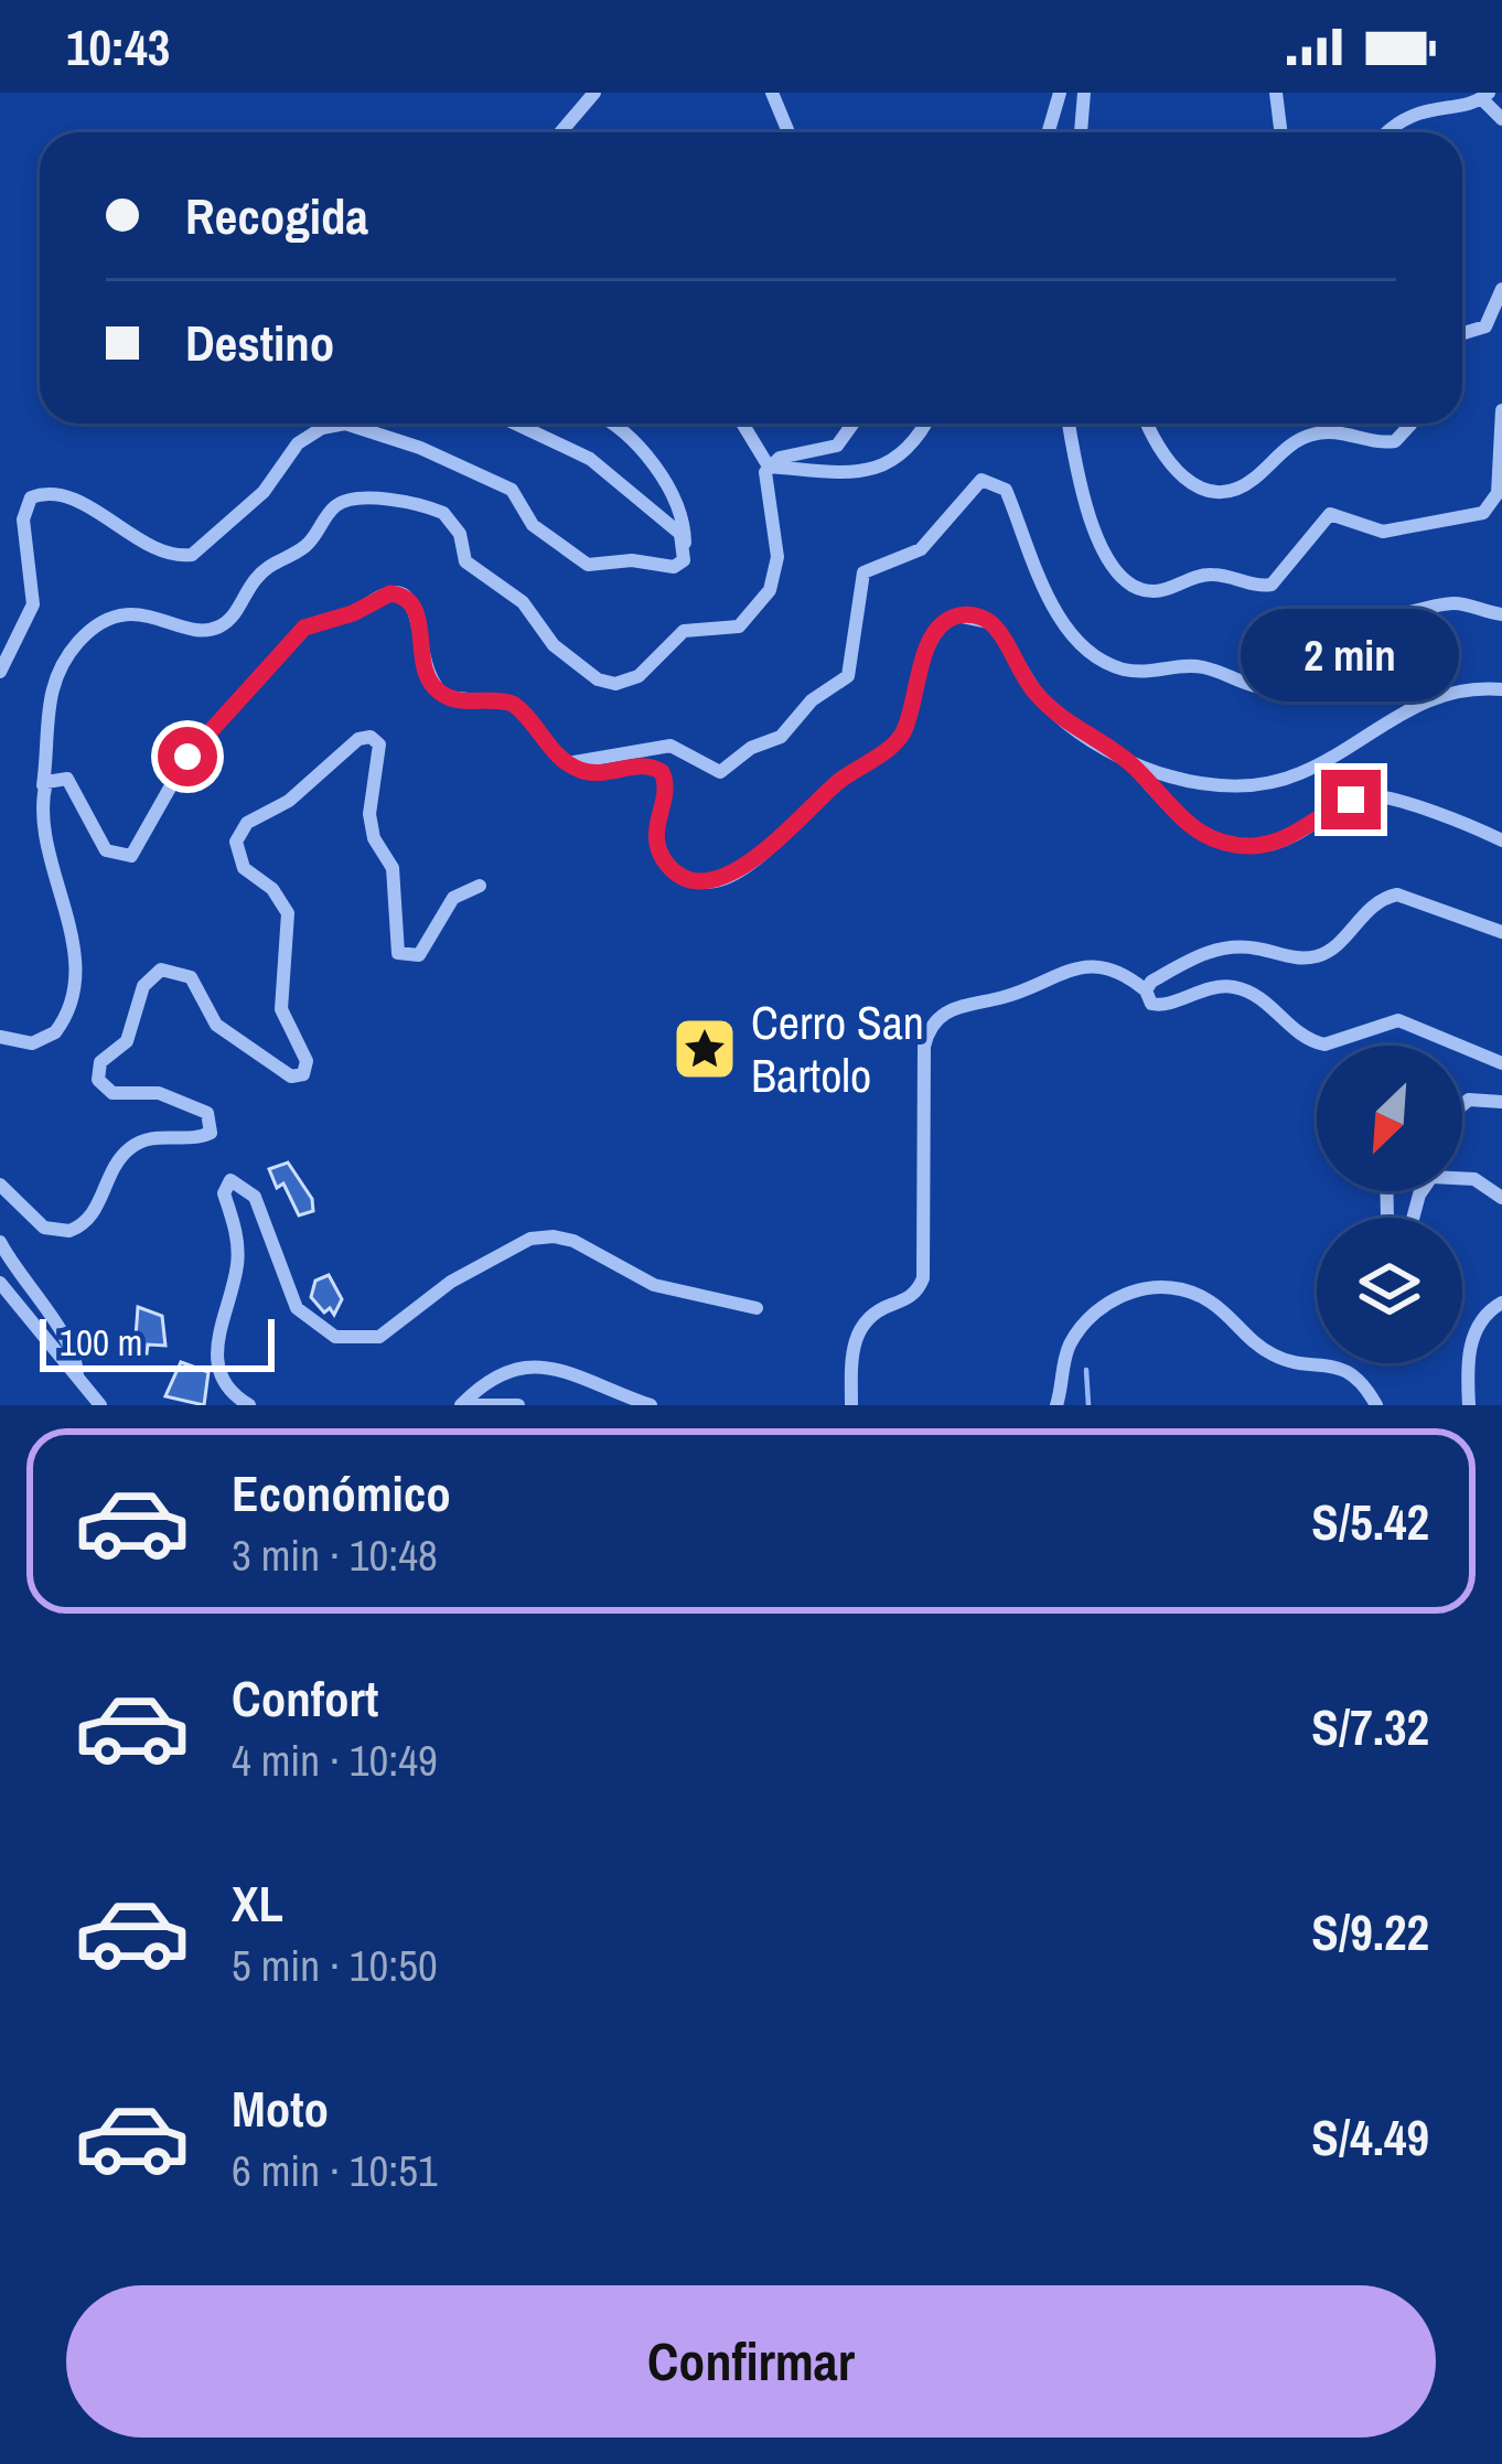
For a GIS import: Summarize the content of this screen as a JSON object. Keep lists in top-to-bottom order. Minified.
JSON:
{"places":{"place":["Cerro San Bartolo"]},"scale_bar":"100 m","north":"bottom left","page":{"status":"10:43","banner":["Recogida","Destino"],"bubble":"2 min","scale":"100 m","list":[{"name":"Económico","note":"3 min · 10:48","value":"S/5.42"},{"name":"Confort","note":"4 min · 10:49","value":"S/7.32"},{"name":"XL","note":"5 min · 10:50","value":"S/9.22"},{"name":"Moto","note":"6 min · 10:51","value":"S/4.49"}],"buttons":"Confirmar"}}
